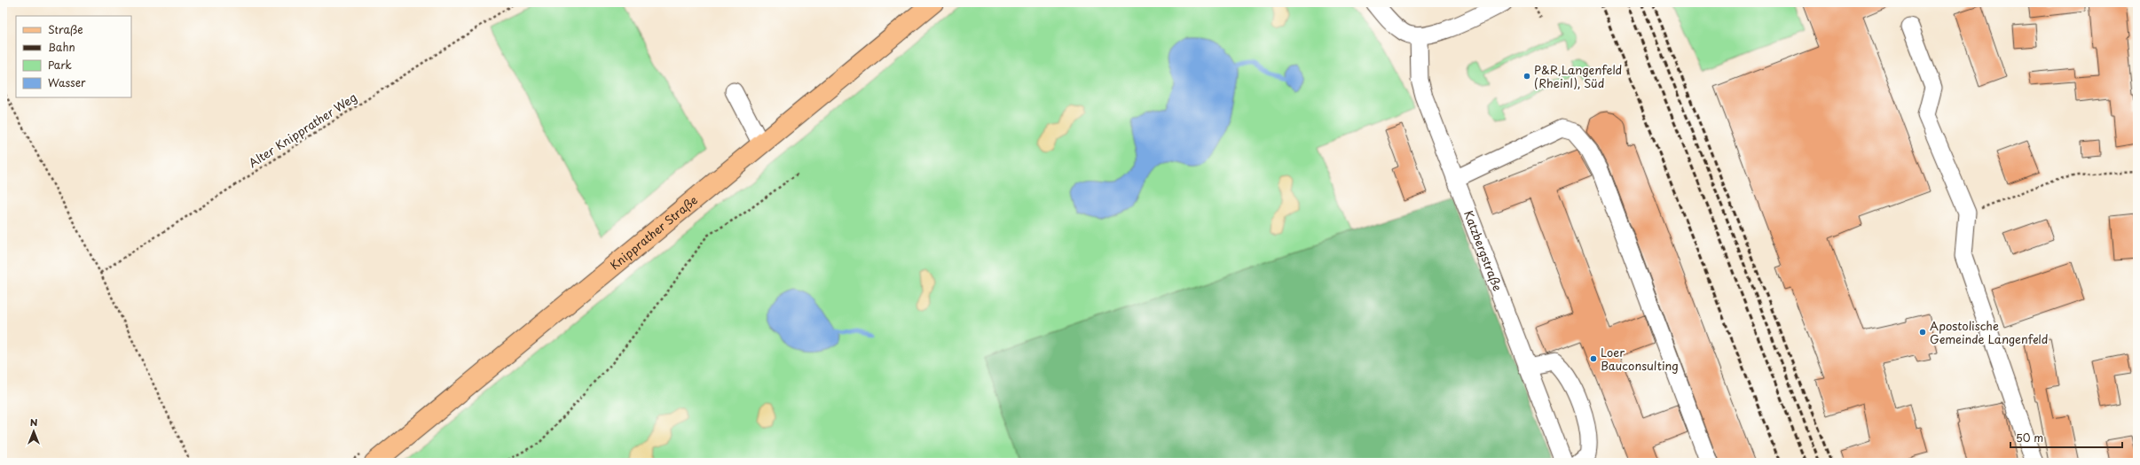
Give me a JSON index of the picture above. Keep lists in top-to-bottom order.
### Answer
{
  "streets": {
    "main road": ["Knipprather Straße"],
    "street": ["Katzbergstraße"],
    "path": ["Alter Knipprather Weg"]
  },
  "places": ["P&R,Langenfeld (Rheinl), Süd", "Apostolische Gemeinde Langenfeld", "Loer Bauconsulting"],
  "legend": [
    "Straße",
    "Bahn",
    "Park",
    "Wasser"
  ],
  "scale_bar": "50 m",
  "north": "top"
}
